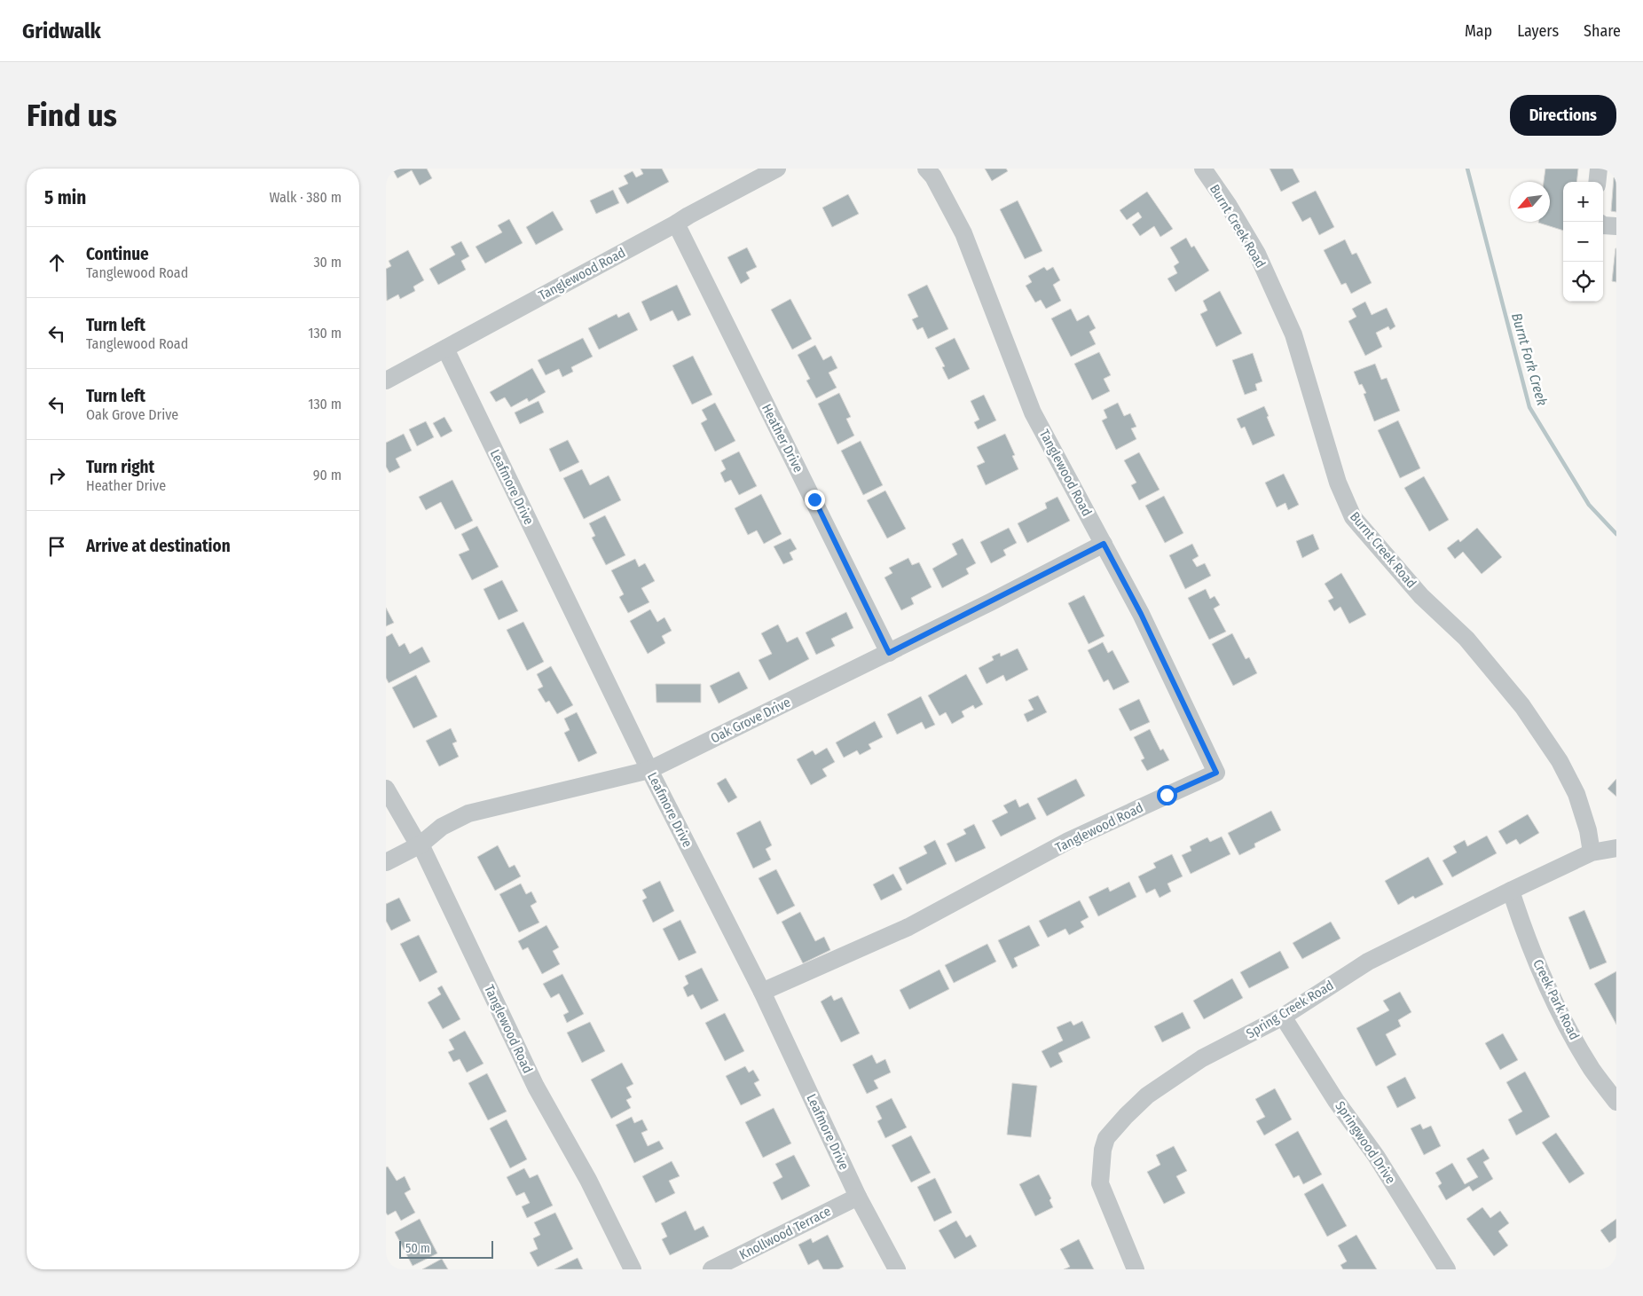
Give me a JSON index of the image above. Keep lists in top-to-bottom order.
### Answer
{
  "streets": {
    "street": [
      "Burnt Creek Road",
      "Tanglewood Road",
      "Heather Drive",
      "Leafmore Drive",
      "Oak Grove Drive",
      "Creek Park Road",
      "Spring Creek Road",
      "Springwood Drive",
      "Knollwood Terrace"
    ]
  },
  "crossings": [
    ["Burnt Creek Road", "Spring Creek Road"],
    ["Tanglewood Road", "Heather Drive"],
    ["Tanglewood Road", "Leafmore Drive"],
    ["Tanglewood Road", "Oak Grove Drive"],
    ["Heather Drive", "Oak Grove Drive"],
    ["Leafmore Drive", "Oak Grove Drive"],
    ["Leafmore Drive", "Knollwood Terrace"],
    ["Creek Park Road", "Spring Creek Road"],
    ["Spring Creek Road", "Springwood Drive"]
  ],
  "water": ["Burnt Fork Creek"],
  "scale_bar": "50 m",
  "north": "bottom left",
  "page": {
    "header": "Gridwalk",
    "nav": ["Map", "Layers", "Share"],
    "buttons": "Directions",
    "title": "Find us",
    "heading": ["5 min", "Walk · 380 m"],
    "map_buttons": ["+", "−"],
    "list": [
      ["Continue", "Tanglewood Road", "30 m"],
      ["Turn left", "Tanglewood Road", "130 m"],
      ["Turn left", "Oak Grove Drive", "130 m"],
      ["Turn right", "Heather Drive", "90 m"],
      "Arrive at destination"
    ],
    "scale": "50 m"
  }
}
